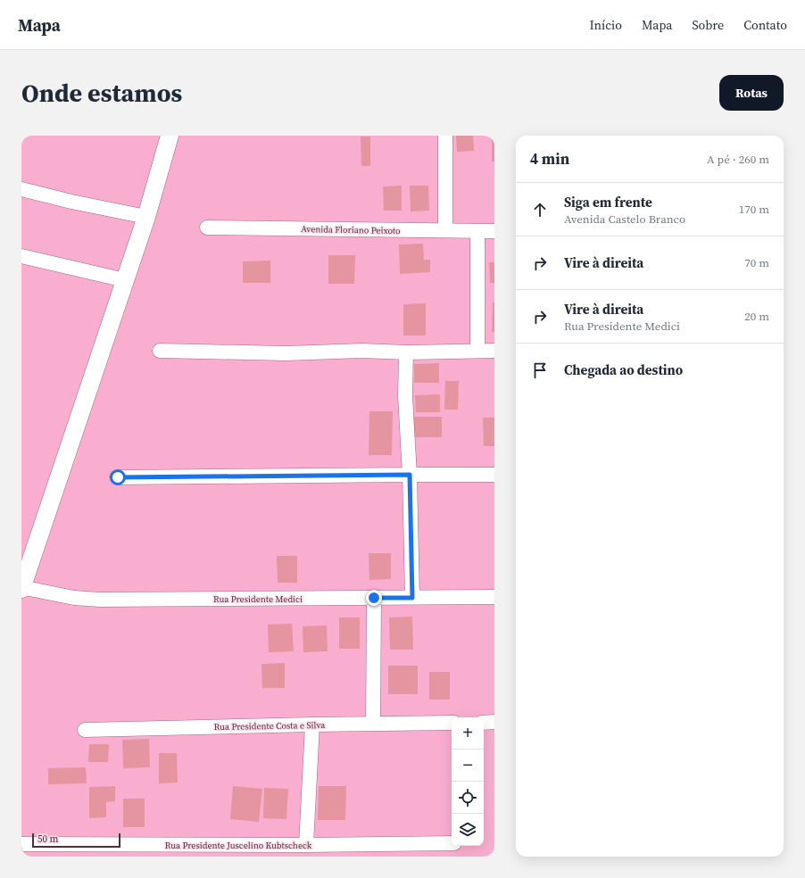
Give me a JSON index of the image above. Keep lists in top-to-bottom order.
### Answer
{
  "streets": {
    "street": [
      "Avenida Floriano Peixoto",
      "Rua Presidente Medici",
      "Rua Presidente Costa e Silva",
      "Rua Presidente Juscelino Kubtscheck"
    ]
  },
  "scale_bar": "50 m",
  "page": {
    "header": "Mapa",
    "nav": [
      "Início",
      "Mapa",
      "Sobre",
      "Contato"
    ],
    "buttons": "Rotas",
    "title": "Onde estamos",
    "heading": ["4 min", "A pé · 260 m"],
    "list": [
      ["Siga em frente", "Avenida Castelo Branco", "170 m"],
      ["Vire à direita", "70 m"],
      ["Vire à direita", "Rua Presidente Medici", "20 m"],
      "Chegada ao destino"
    ],
    "map_buttons": ["+", "−"],
    "scale": "50 m"
  }
}
